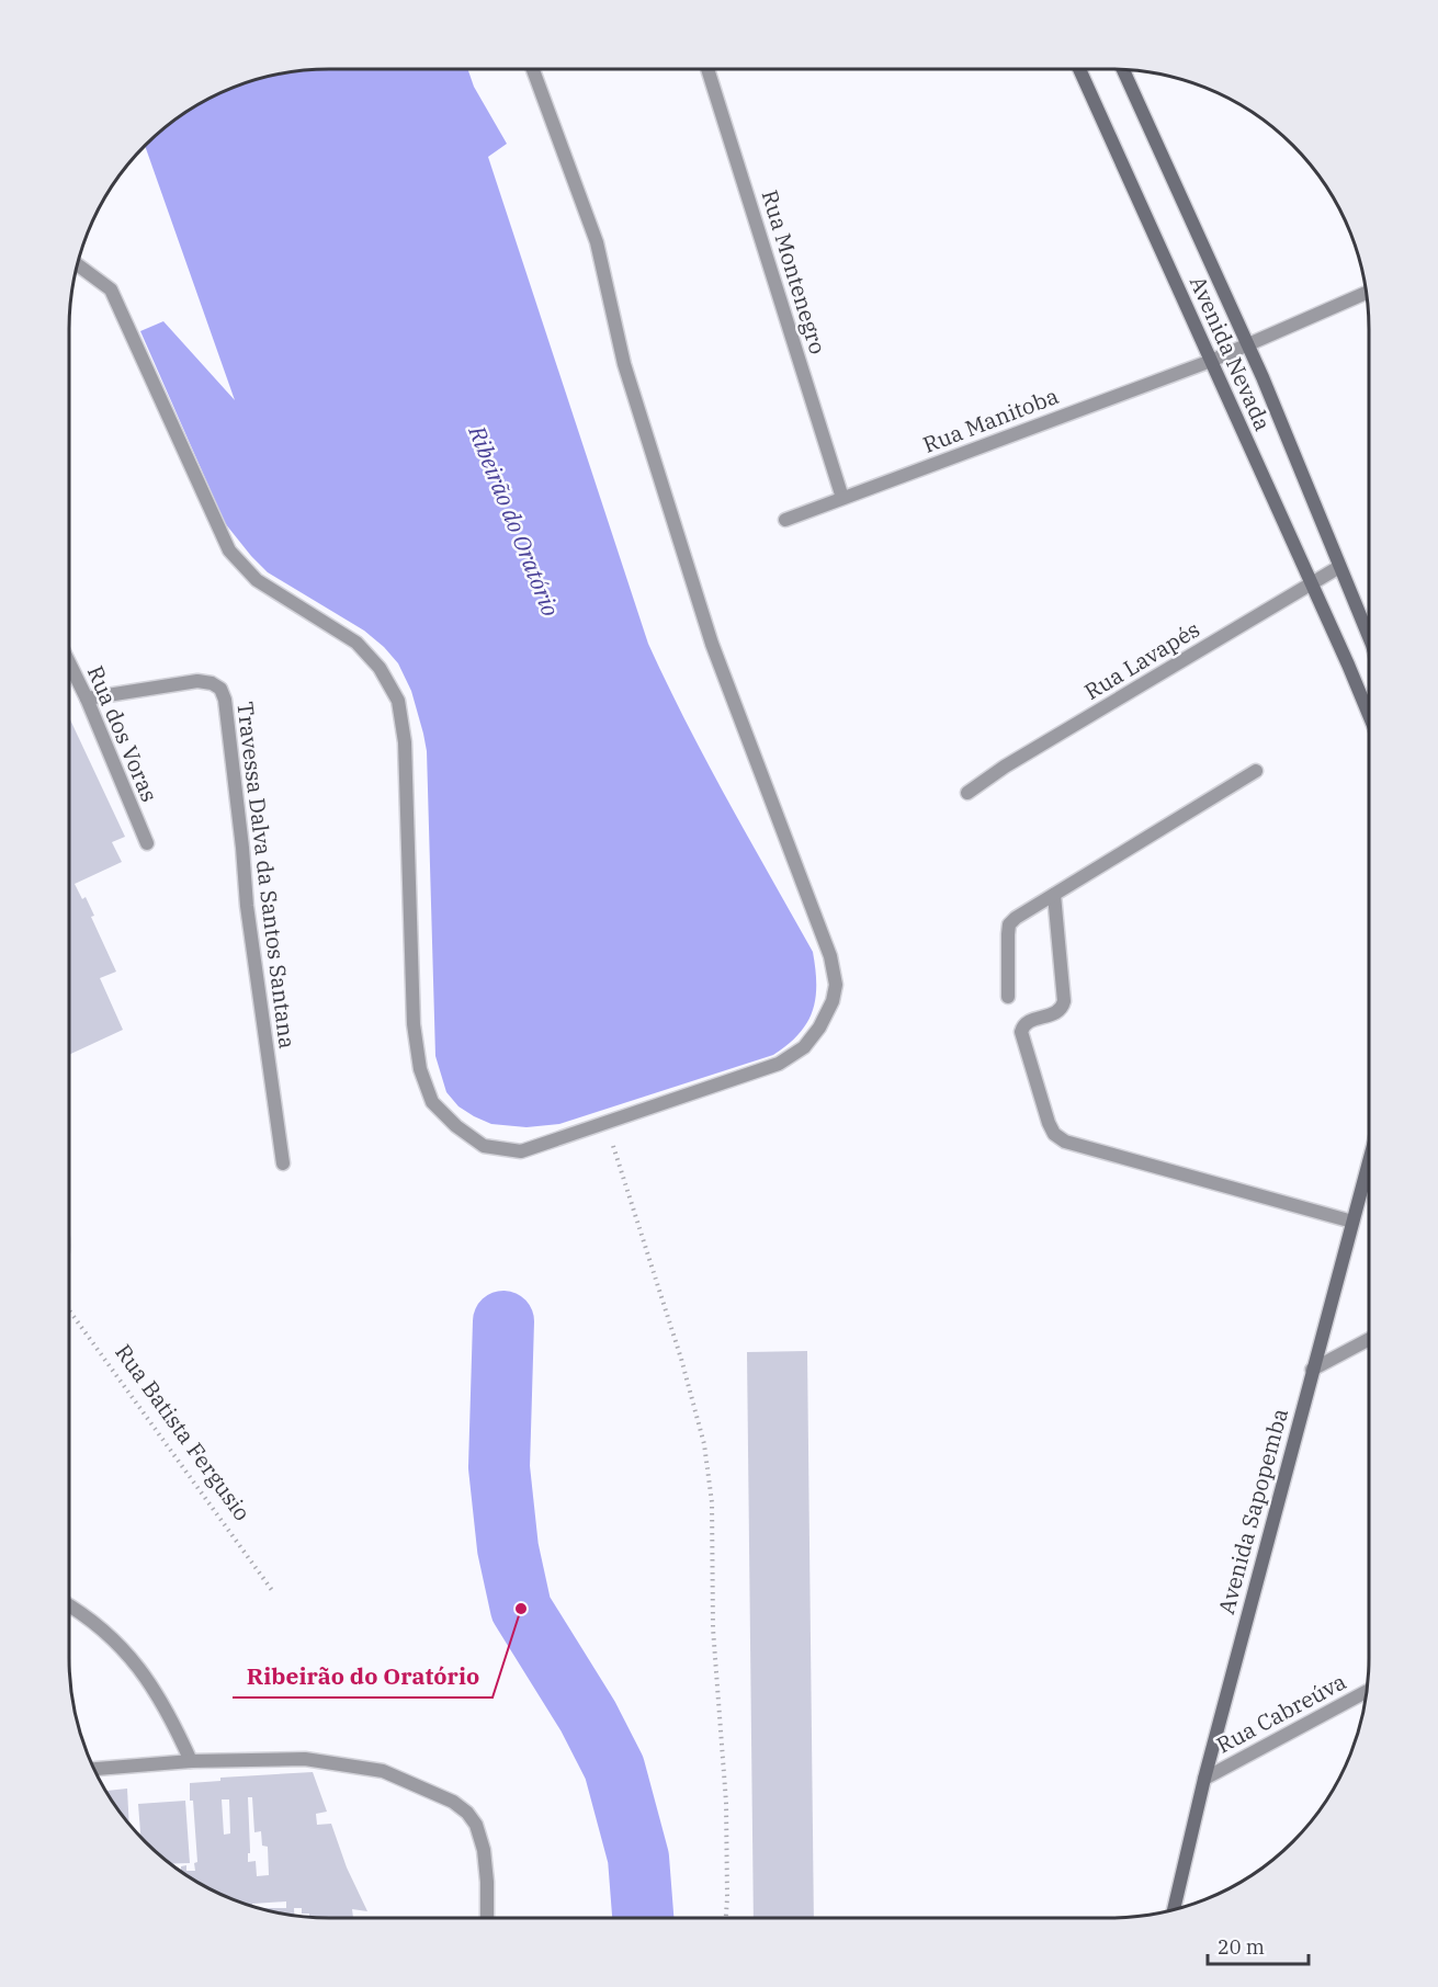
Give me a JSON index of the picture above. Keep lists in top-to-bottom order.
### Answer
{
  "streets": {
    "main road": ["Avenida Nevada", "Avenida Sapopemba"],
    "street": [
      "Rua Montenegro",
      "Rua Manitoba",
      "Rua Lavapés",
      "Rua dos Voras",
      "Travessa Dalva da Santos Santana",
      "Rua Cabreúva"
    ],
    "path": ["Rua Batista Fergusio"]
  },
  "crossings": [
    ["Rua Montenegro", "Rua Manitoba"],
    ["Avenida Nevada", "Rua Manitoba"],
    ["Avenida Nevada", "Rua Lavapés"],
    ["Rua dos Voras", "Travessa Dalva da Santos Santana"],
    ["Avenida Sapopemba", "Rua Cabreúva"]
  ],
  "water": ["Ribeirão do Oratório"],
  "places": ["Ribeirão do Oratório"],
  "scale_bar": "20 m"
}
